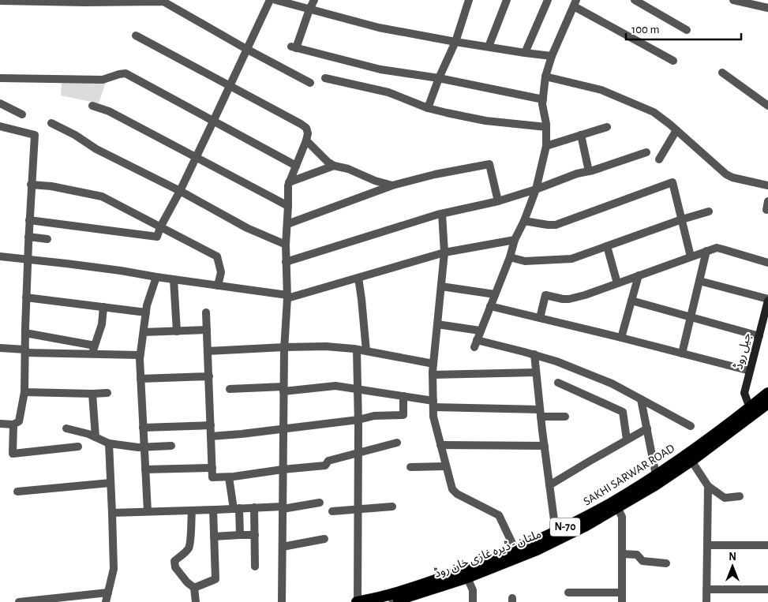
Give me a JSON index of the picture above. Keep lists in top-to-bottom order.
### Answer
{
  "streets": {
    "highway": ["SAKHI SARWAR ROAD", "N-70", "ملتان - ڈیرہ غازی خان روڈ"],
    "main road": ["جیل روڈ"]
  },
  "crossings": [
    ["جیل روڈ", "SAKHI SARWAR ROAD"],
    ["SAKHI SARWAR ROAD", "ملتان - ڈیرہ غازی خان روڈ"]
  ],
  "scale_bar": "100 m",
  "north": "top"
}
